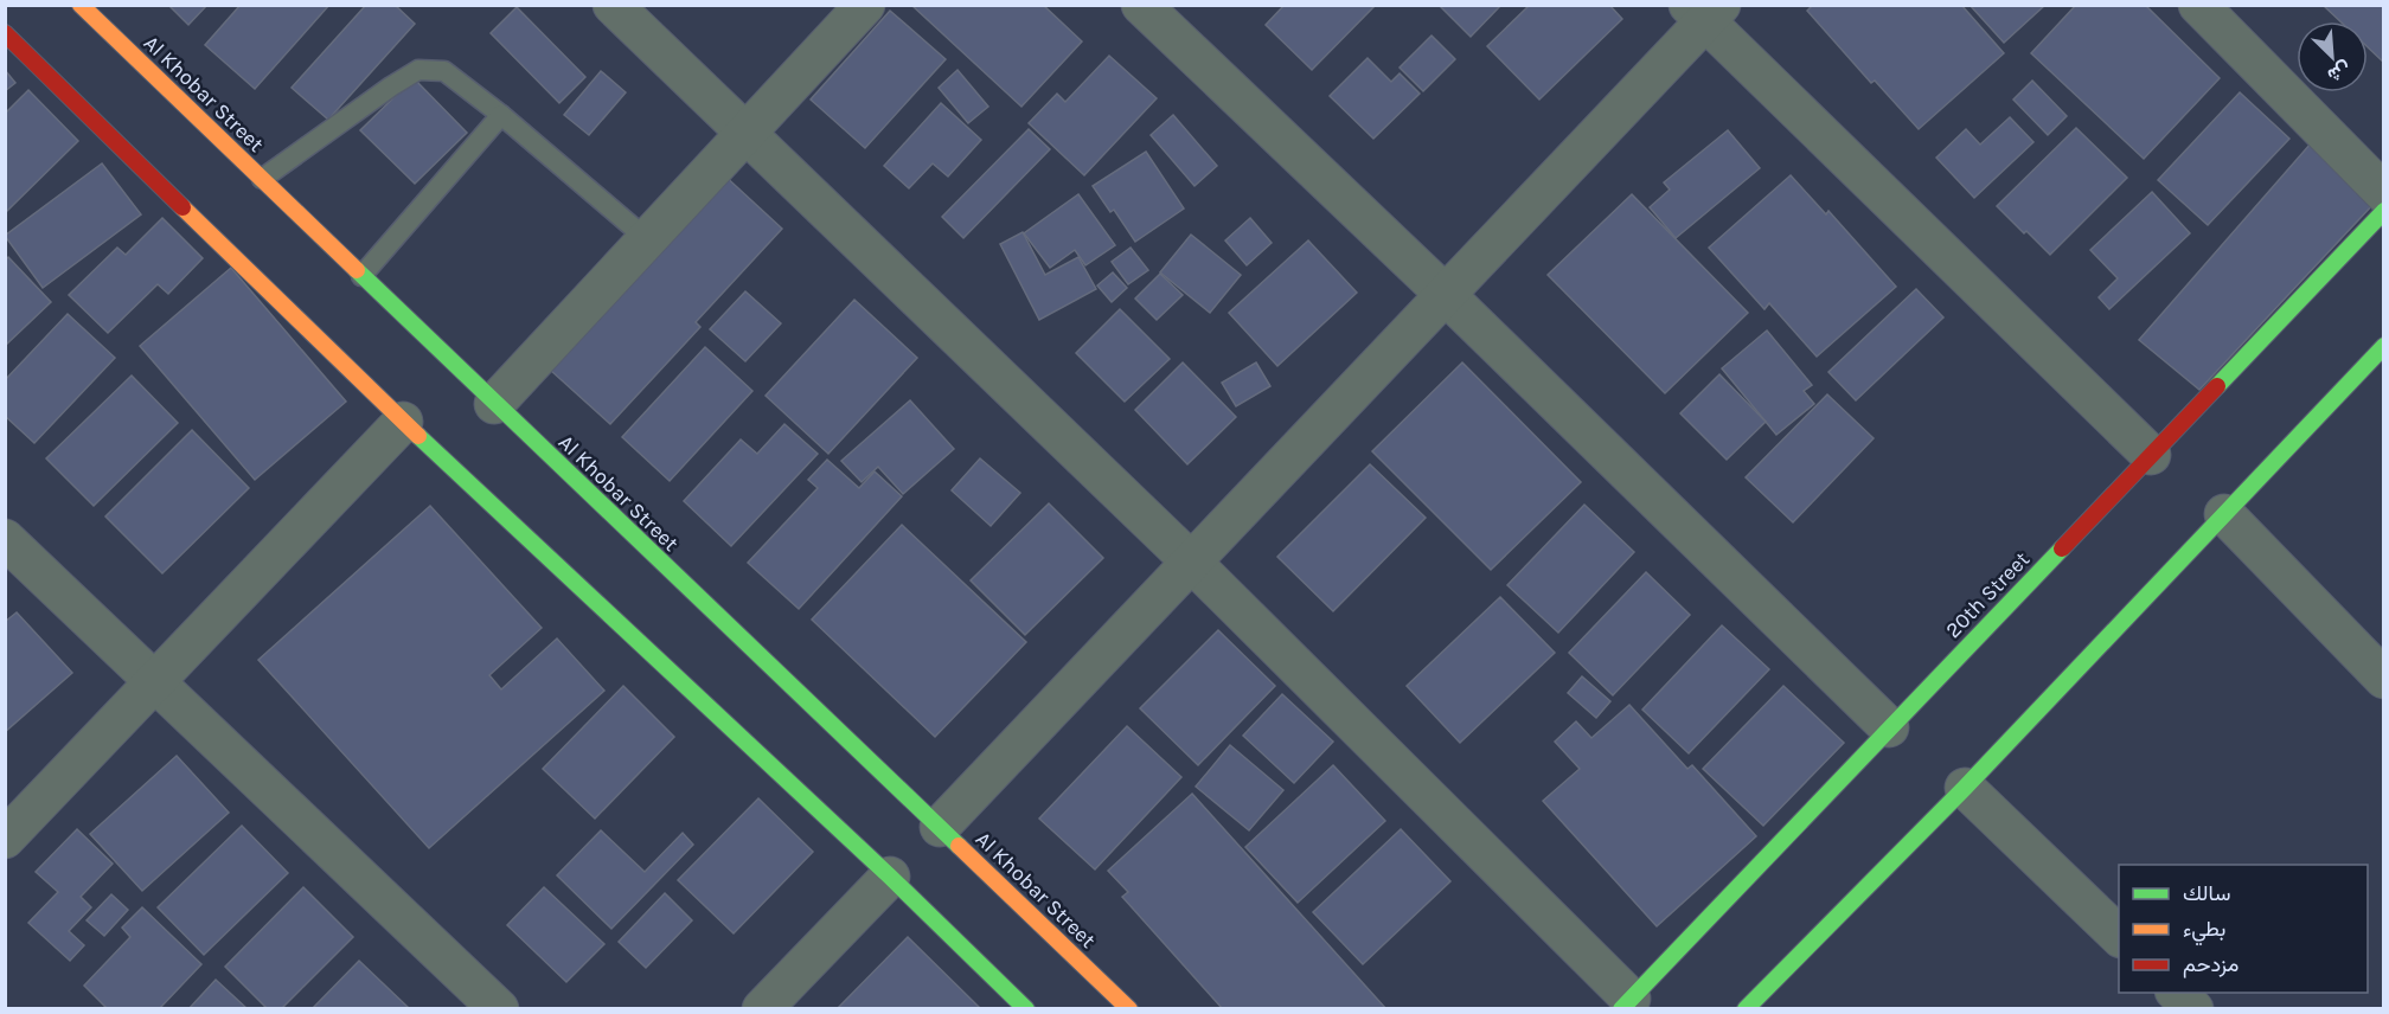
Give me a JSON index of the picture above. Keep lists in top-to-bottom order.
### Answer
{
  "streets": {
    "street": ["Al Khobar Street", "20th Street"]
  },
  "legend": ["سالك", "بطيء", "مزدحم"],
  "north": "bottom right"
}
